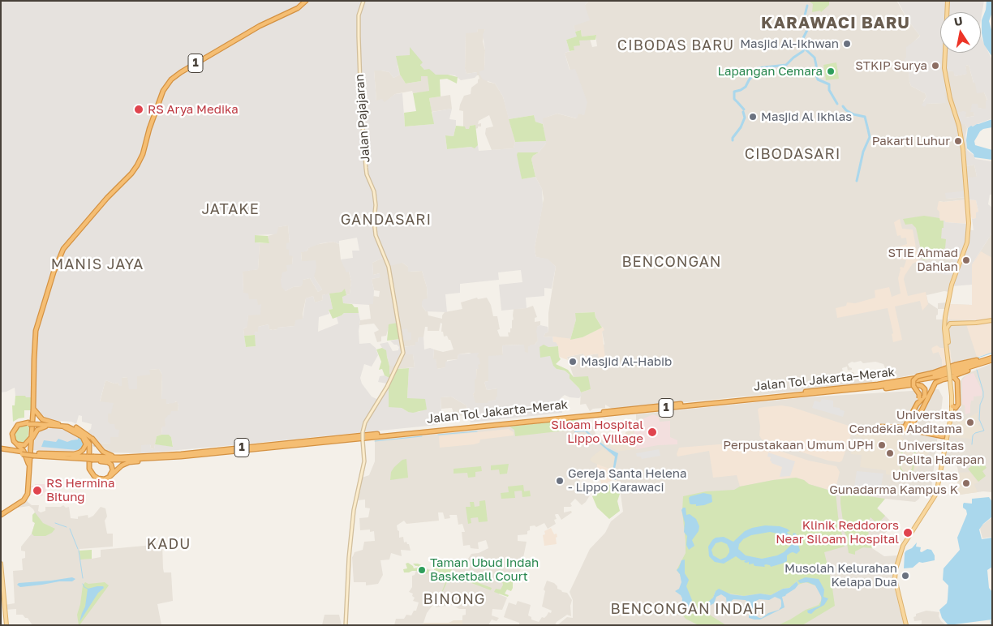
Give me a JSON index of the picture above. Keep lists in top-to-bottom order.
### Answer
{
  "streets": {
    "highway": ["1", "Jalan Tol Jakarta–Merak"],
    "main road": ["Jalan Pajajaran"]
  },
  "districts": [
    "KARAWACI BARU",
    "CIBODAS BARU",
    "CIBODASARI",
    "JATAKE",
    "GANDASARI",
    "BENCONGAN",
    "MANIS JAYA",
    "KADU",
    "BINONG",
    "BENCONGAN INDAH"
  ],
  "places": [
    "Masjid Al-Ikhwan",
    "STKIP Surya",
    "Lapangan Cemara",
    "RS Arya Medika",
    "Masjid Al Ikhlas",
    "Pakarti Luhur",
    "STIE Ahmad Dahlan",
    "Masjid Al-Habib",
    "Universitas Cendekia Abditama",
    "Siloam Hospital Lippo Village",
    "Perpustakaan Umum UPH",
    "Universitas Pelita Harapan",
    "Gereja Santa Helena - Lippo Karawaci",
    "Universitas Gunadarma Kampus K",
    "RS Hermina Bitung",
    "Klinik Reddorors Near Siloam Hospital",
    "Taman Ubud Indah Basketball Court",
    "Musolah Kelurahan Kelapa Dua"
  ],
  "north": "top"
}
